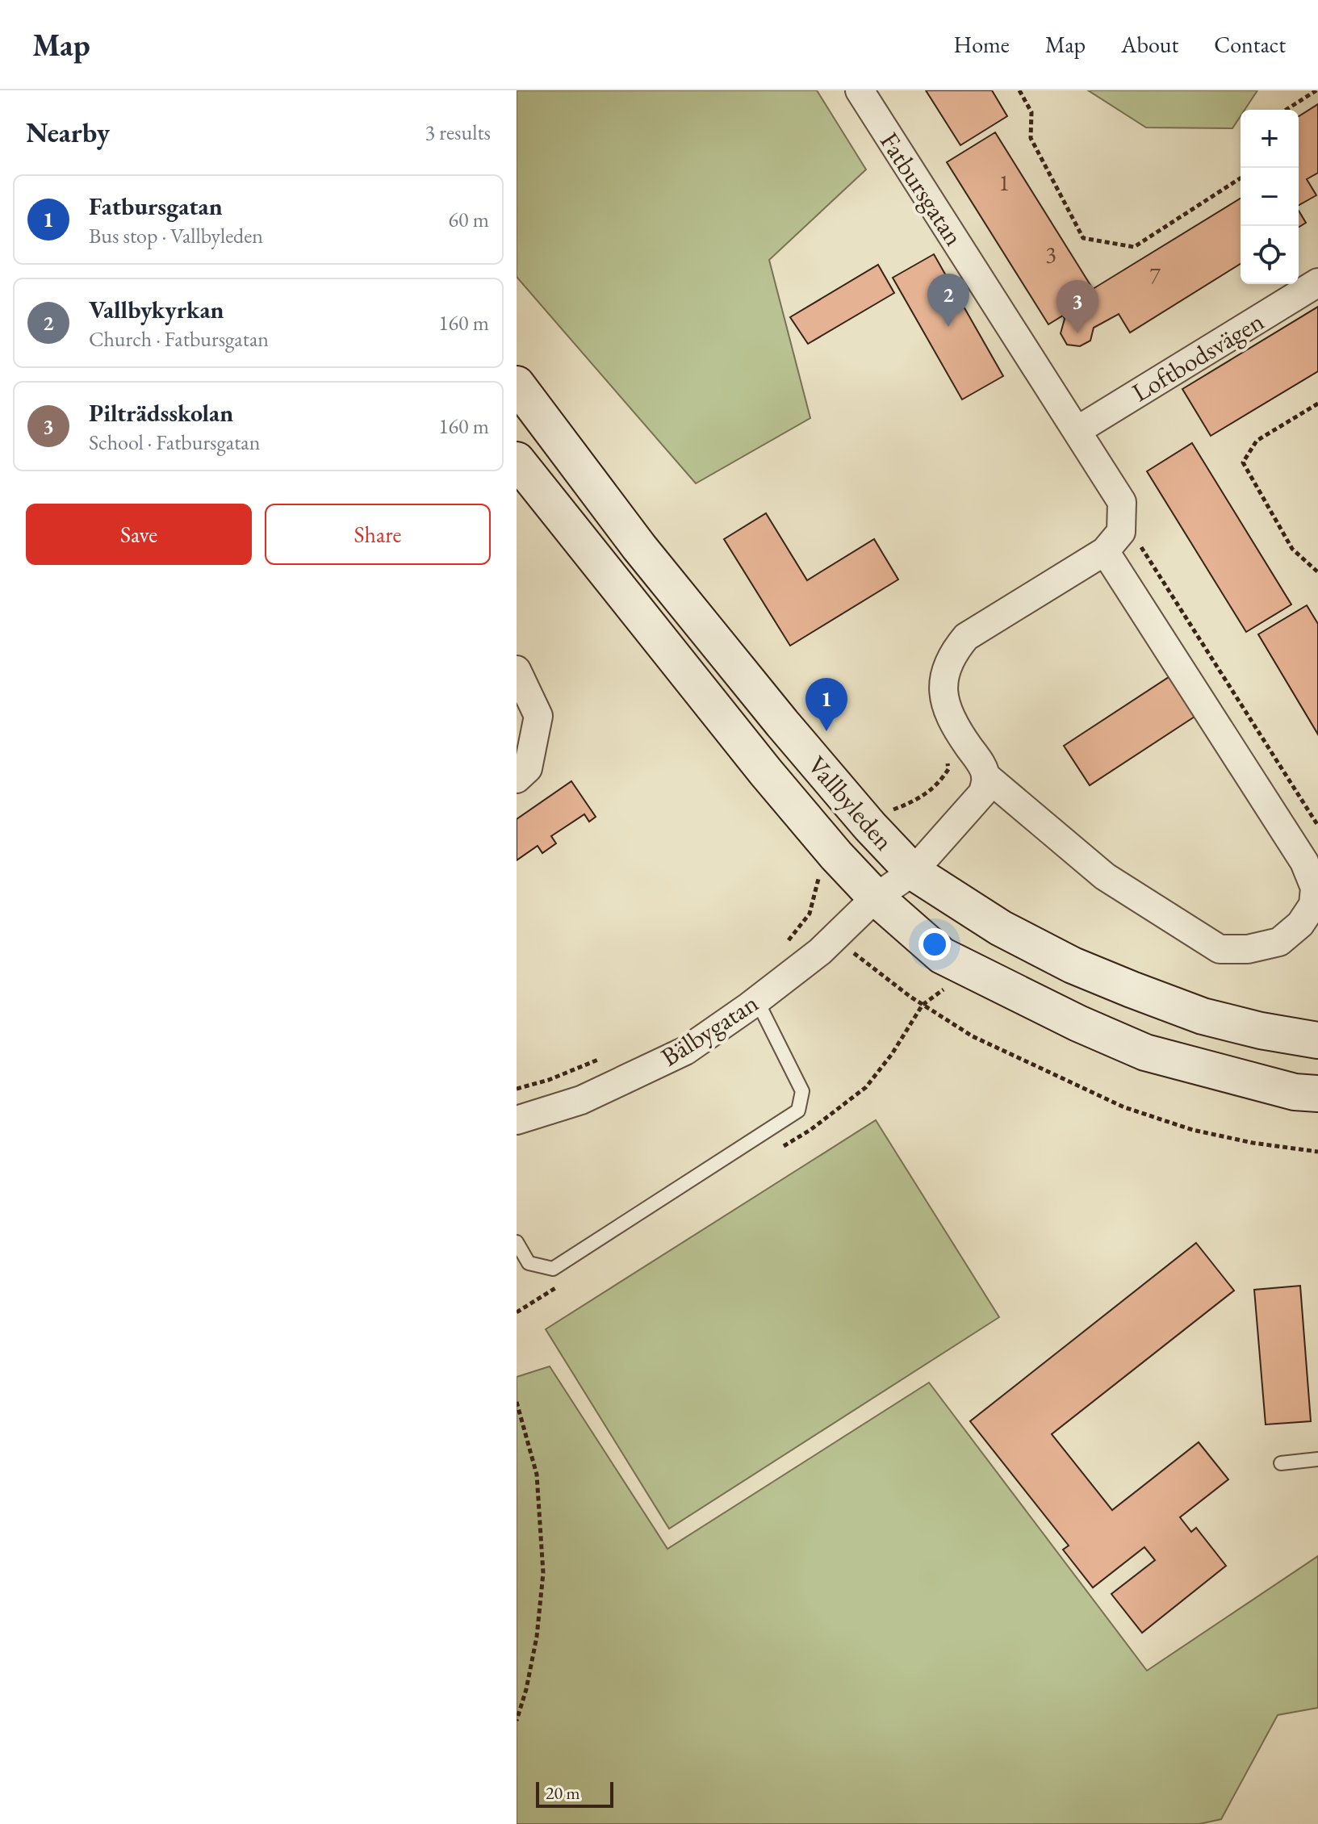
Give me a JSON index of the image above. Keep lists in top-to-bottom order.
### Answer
{
  "streets": {
    "main road": ["Vallbyleden"],
    "street": ["Fatbursgatan", "Loftbodsvägen", "Bälbygatan"]
  },
  "crossings": [
    ["Fatbursgatan", "Loftbodsvägen"],
    ["Vallbyleden", "Bälbygatan"]
  ],
  "house_numbers": ["1", "3", "7"],
  "scale_bar": "20 m",
  "page": {
    "header": "Map",
    "nav": [
      "Home",
      "Map",
      "About",
      "Contact"
    ],
    "heading": ["Nearby", "3 results"],
    "map_buttons": ["+", "−"],
    "list": [
      {
        "mark": "1",
        "name": "Fatbursgatan",
        "note": "Bus stop · Vallbyleden",
        "value": "60 m"
      },
      {
        "mark": "2",
        "name": "Vallbykyrkan",
        "note": "Church · Fatbursgatan",
        "value": "160 m"
      },
      {
        "mark": "3",
        "name": "Pilträdsskolan",
        "note": "School · Fatbursgatan",
        "value": "160 m"
      }
    ],
    "pins": ["2", "3", "1"],
    "buttons": ["Save", "Share"],
    "scale": "20 m"
  }
}
